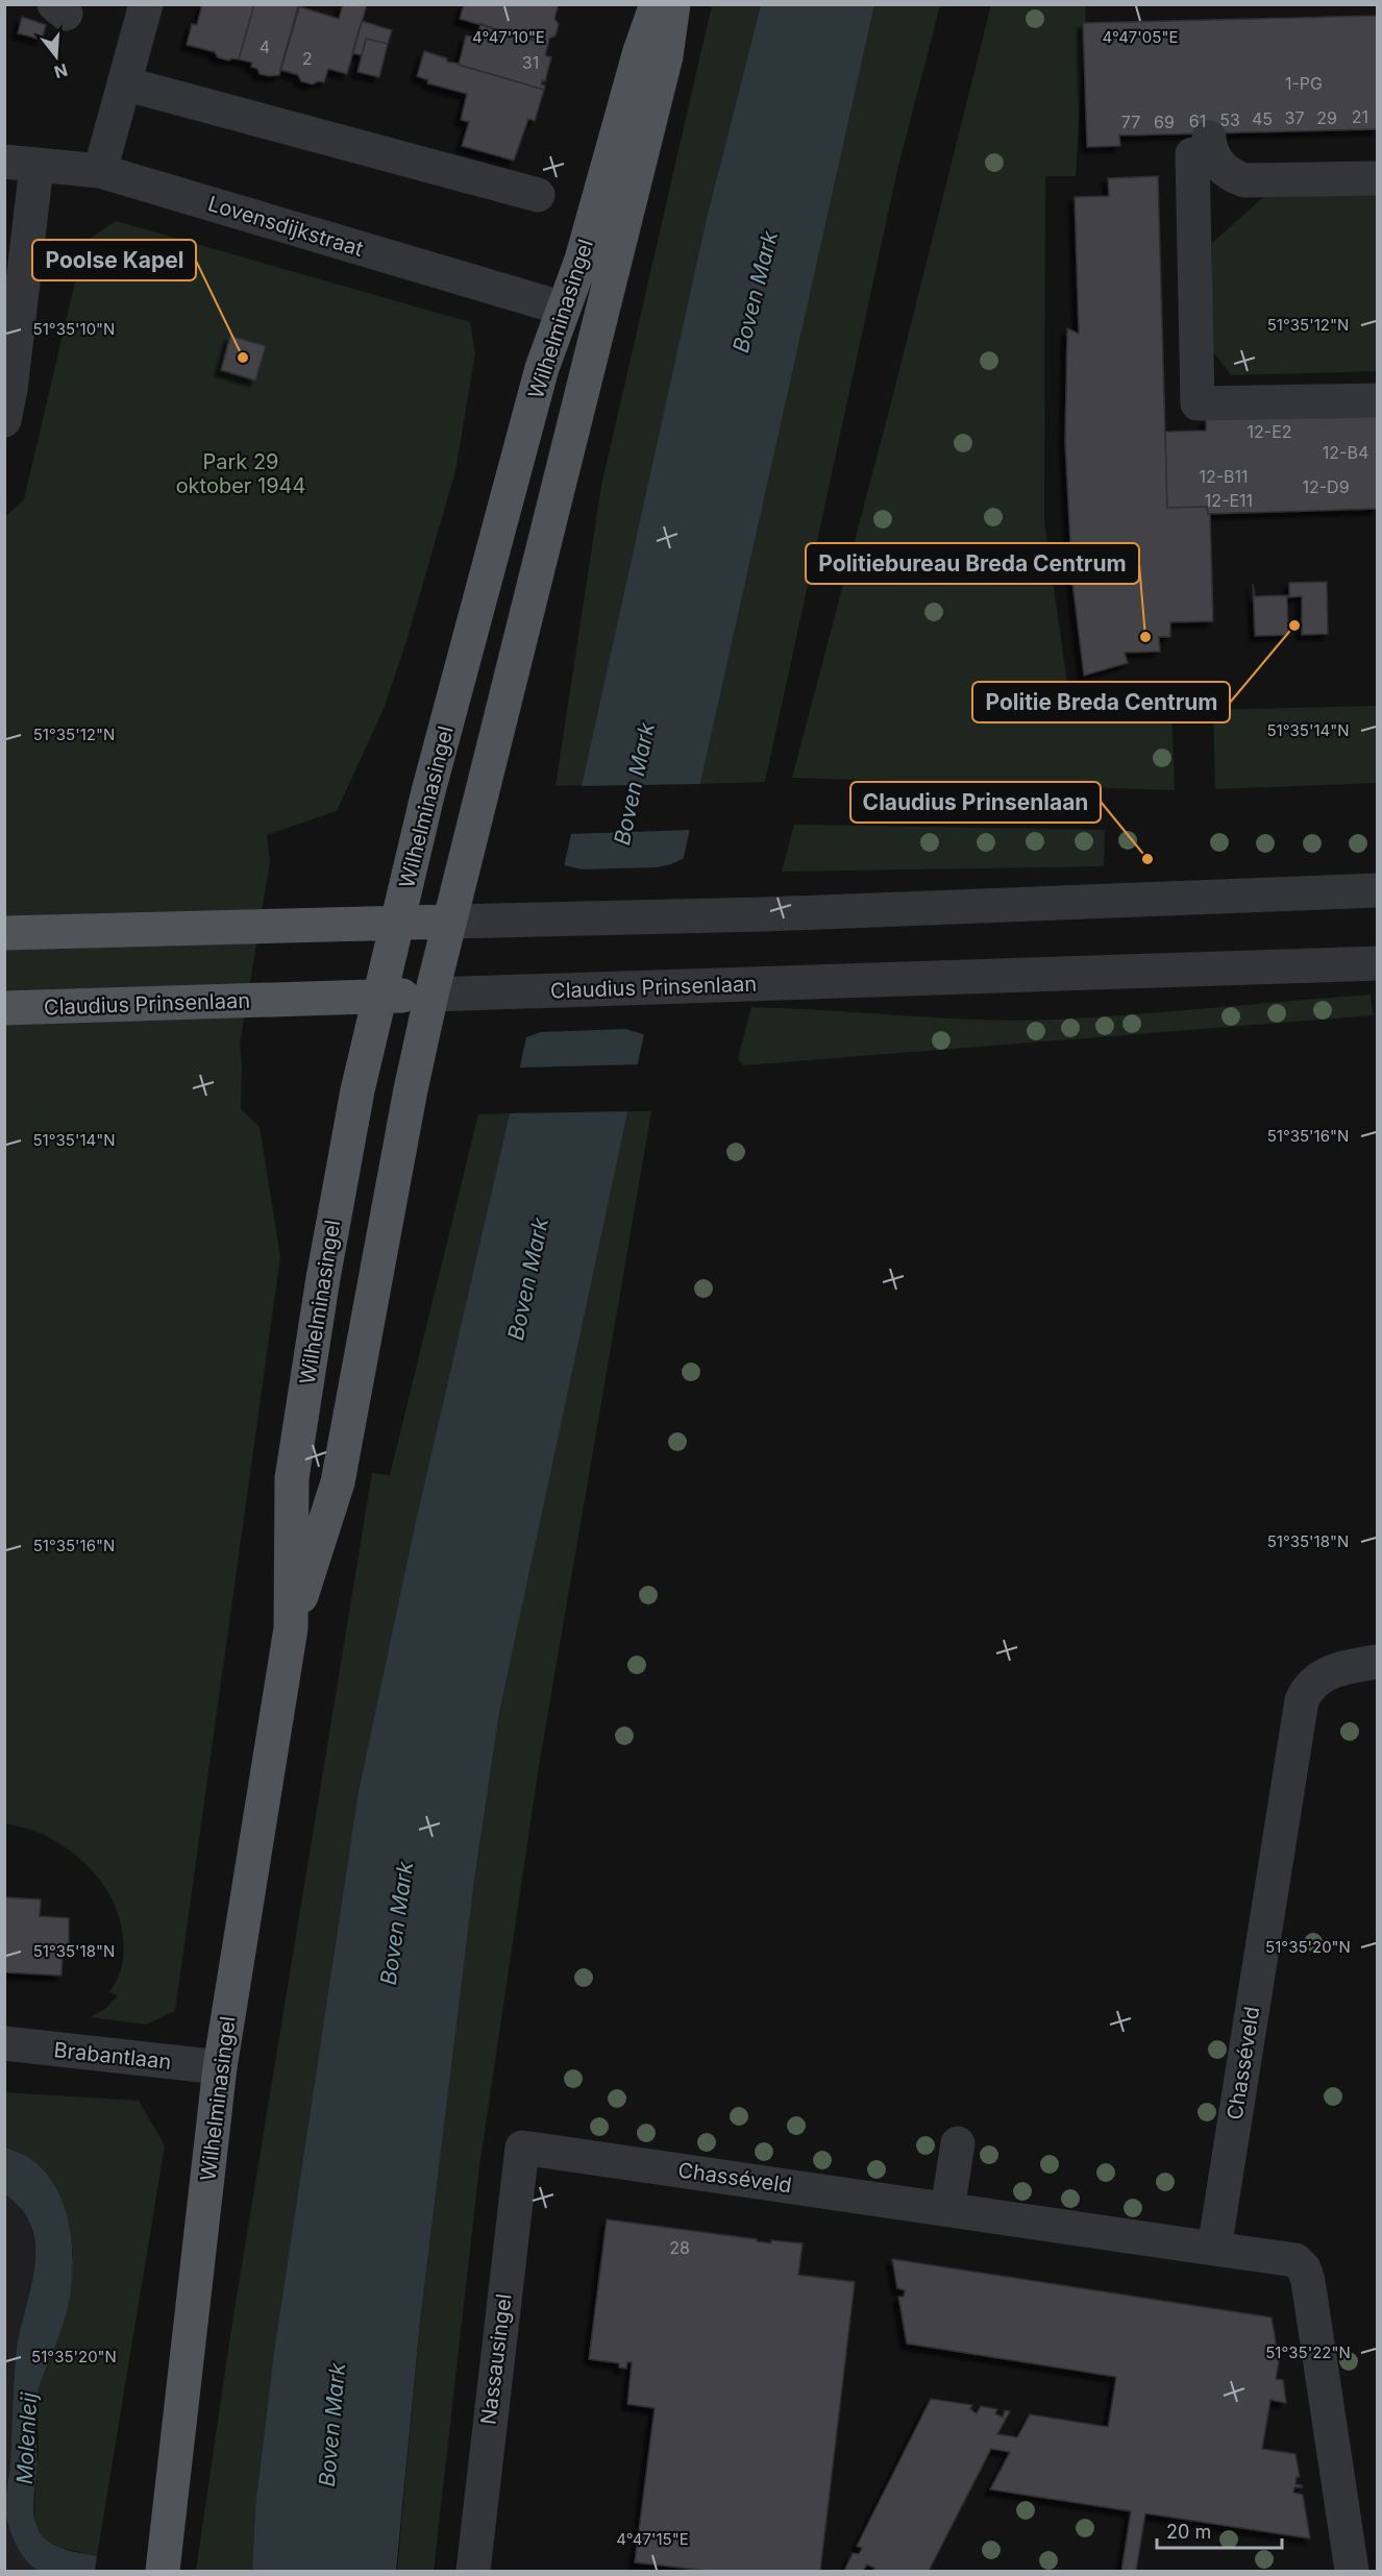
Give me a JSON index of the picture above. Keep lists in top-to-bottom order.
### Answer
{
  "streets": {
    "main road": ["Wilhelminasingel", "Claudius Prinsenlaan"],
    "street": [
      "Lovensdijkstraat",
      "Brabantlaan",
      "Chasséveld",
      "Nassausingel"
    ]
  },
  "crossings": [
    ["Lovensdijkstraat", "Wilhelminasingel"],
    ["Wilhelminasingel", "Claudius Prinsenlaan"],
    ["Wilhelminasingel", "Brabantlaan"],
    ["Chasséveld", "Nassausingel"]
  ],
  "water": ["Boven Mark", "Molenleij"],
  "parks": ["Park 29 oktober 1944"],
  "places": [
    "Poolse Kapel",
    "Politie Breda Centrum",
    "Politiebureau Breda Centrum",
    "Claudius Prinsenlaan"
  ],
  "house_numbers": [
    "4",
    "2",
    "31",
    "1-PG",
    "21",
    "37",
    "29",
    "45",
    "53",
    "61",
    "77",
    "69",
    "12-E2",
    "12-B4",
    "12-B11",
    "12-D9",
    "12-E11",
    "28"
  ],
  "scale_bar": "20 m",
  "north": "bottom",
  "coordinates": [
    "4°47'10\"E",
    "4°47'05\"E",
    "51°35'12\"N",
    "51°35'10\"N",
    "51°35'14\"N",
    "51°35'16\"N",
    "51°35'18\"N",
    "51°35'20\"N",
    "51°35'22\"N",
    "4°47'15\"E"
  ]
}
